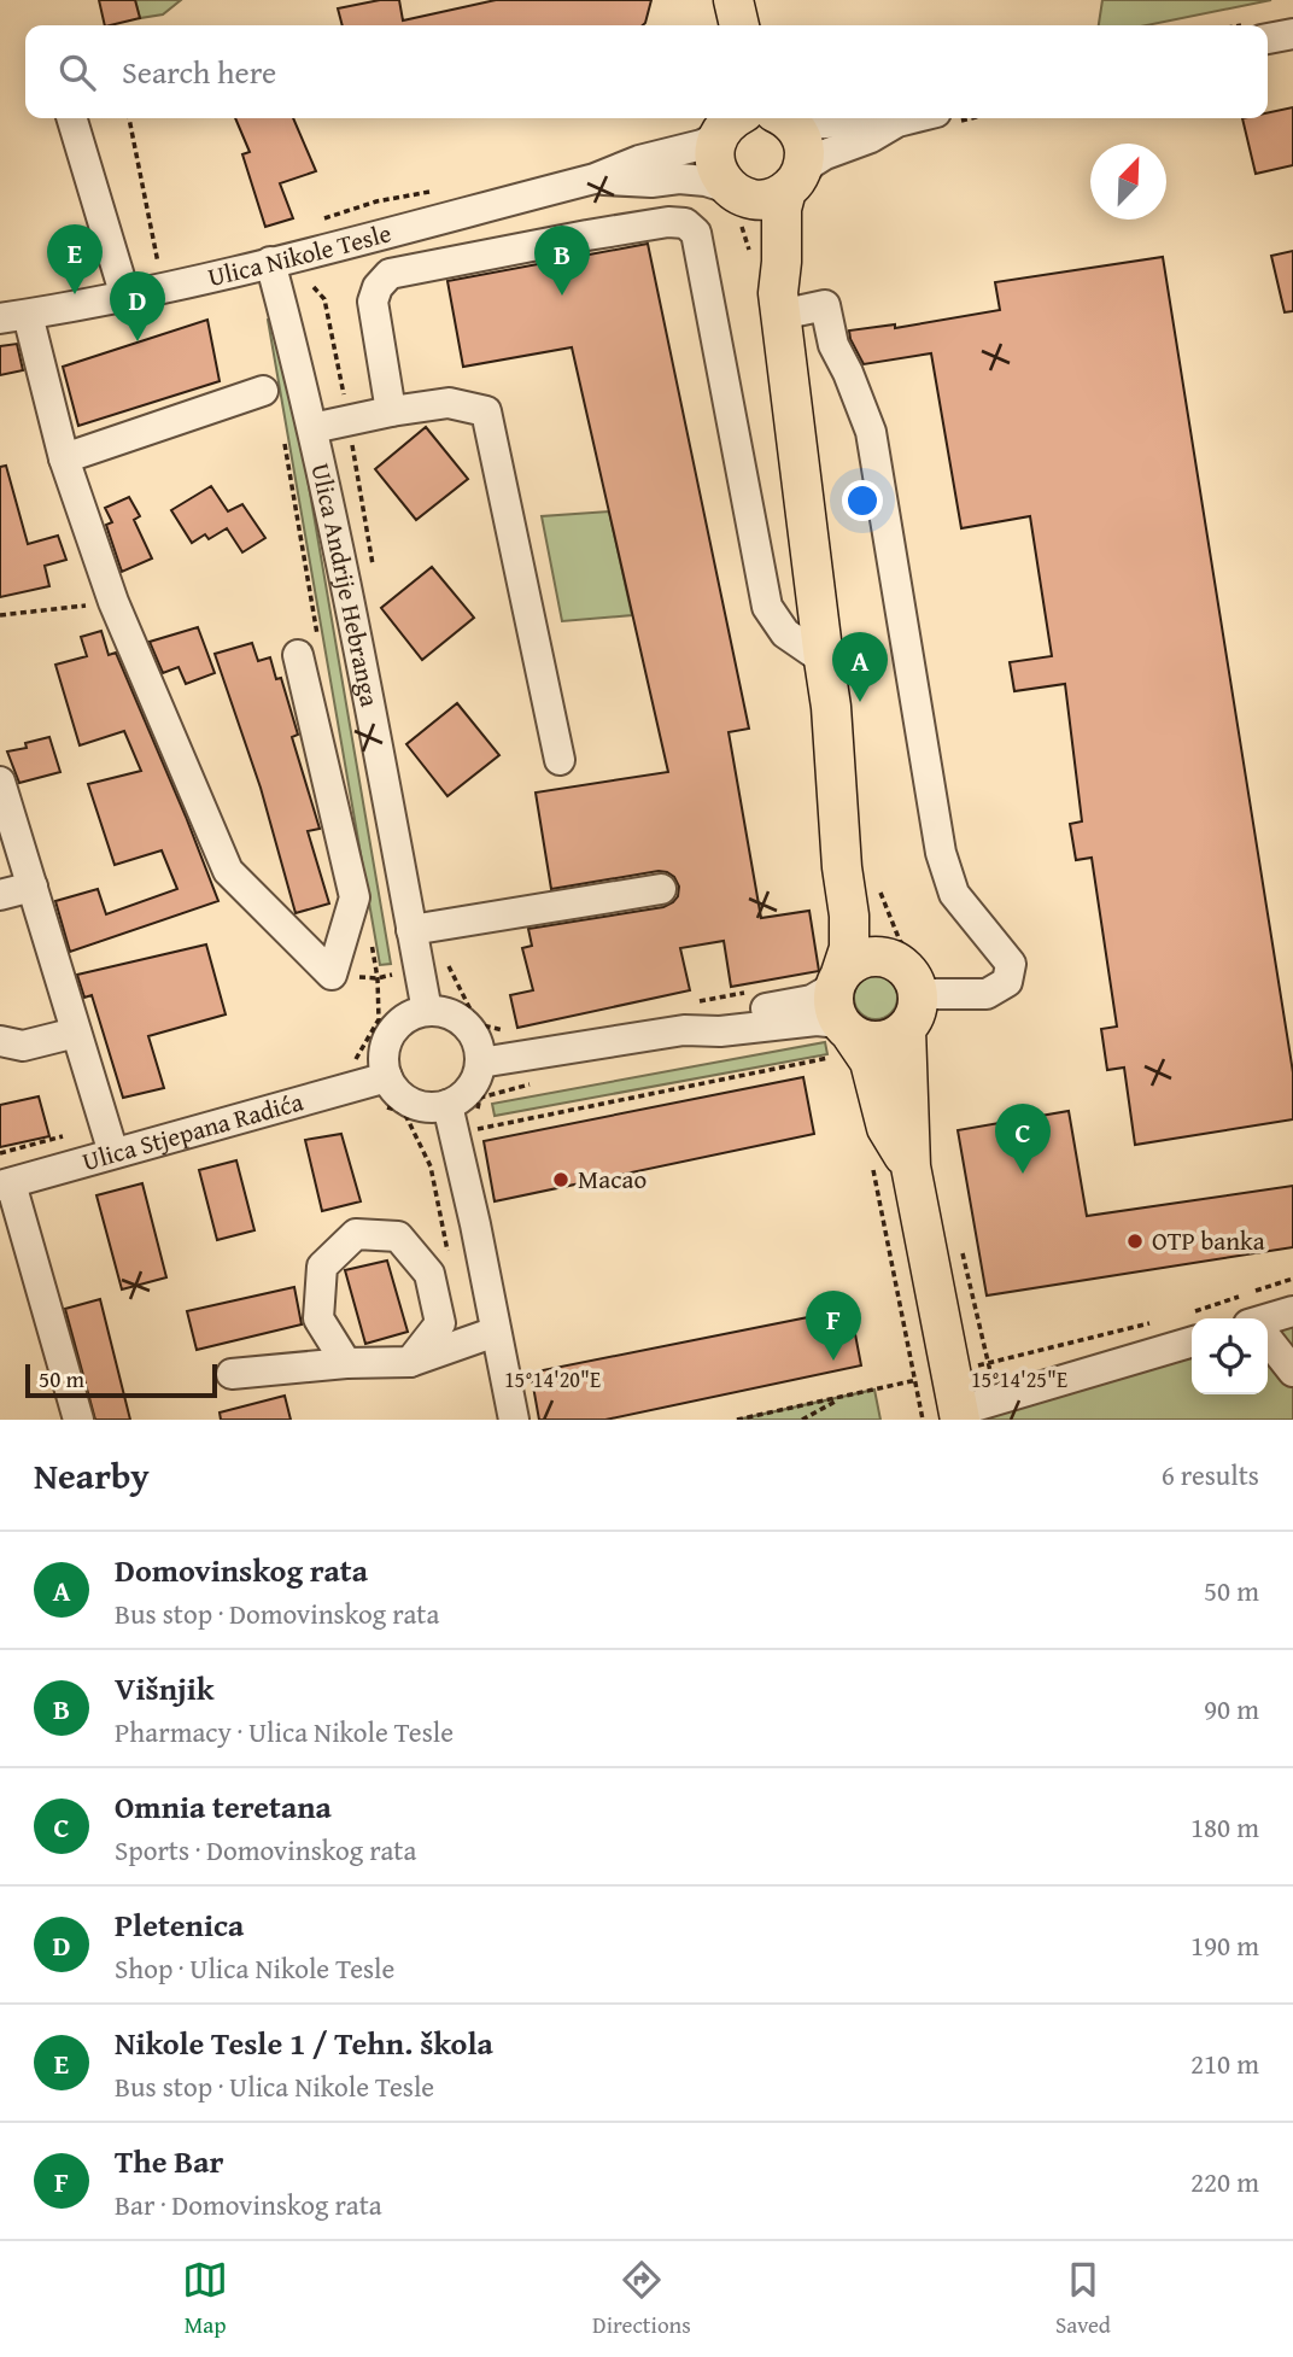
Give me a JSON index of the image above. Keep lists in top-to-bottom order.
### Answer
{
  "streets": {
    "street": ["Ulica Nikole Tesle", "Ulica Andrije Hebranga", "Ulica Stjepana Radića"]
  },
  "crossings": [
    ["Ulica Nikole Tesle", "Ulica Andrije Hebranga"],
    ["Ulica Andrije Hebranga", "Ulica Stjepana Radića"]
  ],
  "places": ["Macao", "OTP banka"],
  "scale_bar": "50 m",
  "north": "top right",
  "page": {
    "search": "Search here",
    "pins": [
      "E",
      "B",
      "D",
      "A",
      "C",
      "F"
    ],
    "scale": "50 m",
    "heading": ["Nearby", "6 results"],
    "list": [
      {
        "mark": "A",
        "name": "Domovinskog rata",
        "note": "Bus stop · Domovinskog rata",
        "value": "50 m"
      },
      {
        "mark": "B",
        "name": "Višnjik",
        "note": "Pharmacy · Ulica Nikole Tesle",
        "value": "90 m"
      },
      {
        "mark": "C",
        "name": "Omnia teretana",
        "note": "Sports · Domovinskog rata",
        "value": "180 m"
      },
      {
        "mark": "D",
        "name": "Pletenica",
        "note": "Shop · Ulica Nikole Tesle",
        "value": "190 m"
      },
      {
        "mark": "E",
        "name": "Nikole Tesle 1 / Tehn. škola",
        "note": "Bus stop · Ulica Nikole Tesle",
        "value": "210 m"
      },
      {
        "mark": "F",
        "name": "The Bar",
        "note": "Bar · Domovinskog rata",
        "value": "220 m"
      }
    ],
    "nav": ["Map", "Directions", "Saved"]
  },
  "coordinates": ["15°14'20\"E", "15°14'25\"E"]
}
